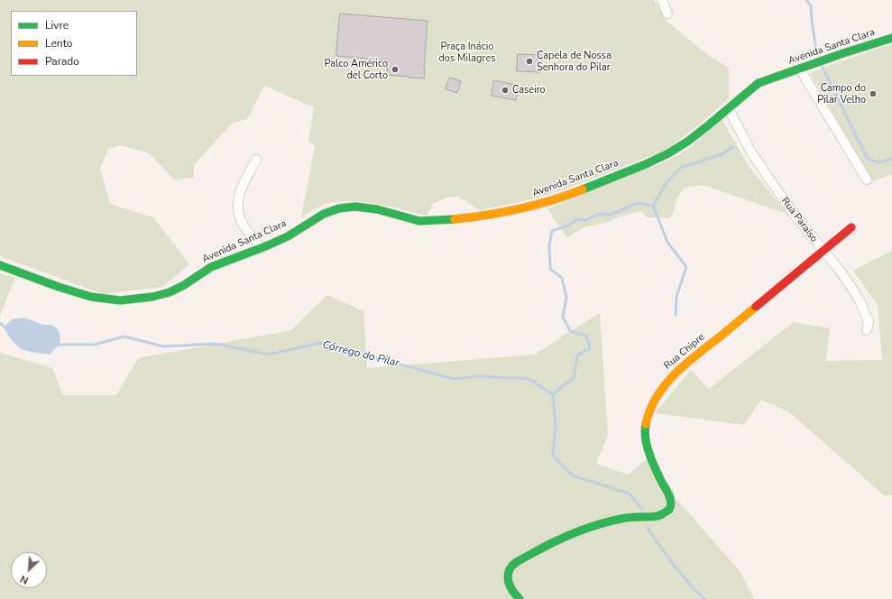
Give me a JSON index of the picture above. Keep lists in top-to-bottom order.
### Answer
{
  "streets": {
    "street": ["Avenida Santa Clara", "Rua Paraíso", "Rua Chipre"]
  },
  "crossings": [
    ["Avenida Santa Clara", "Rua Paraíso"],
    ["Rua Paraíso", "Rua Chipre"]
  ],
  "water": ["Córrego do Pilar"],
  "parks": ["Praça Inácio dos Milagres"],
  "places": [
    "Capela de Nossa Senhora do Pilar",
    "Palco Américo del Corto",
    "Caseiro",
    "Campo do Pilar Velho"
  ],
  "legend": ["Livre", "Lento", "Parado"],
  "north": "bottom left"
}
